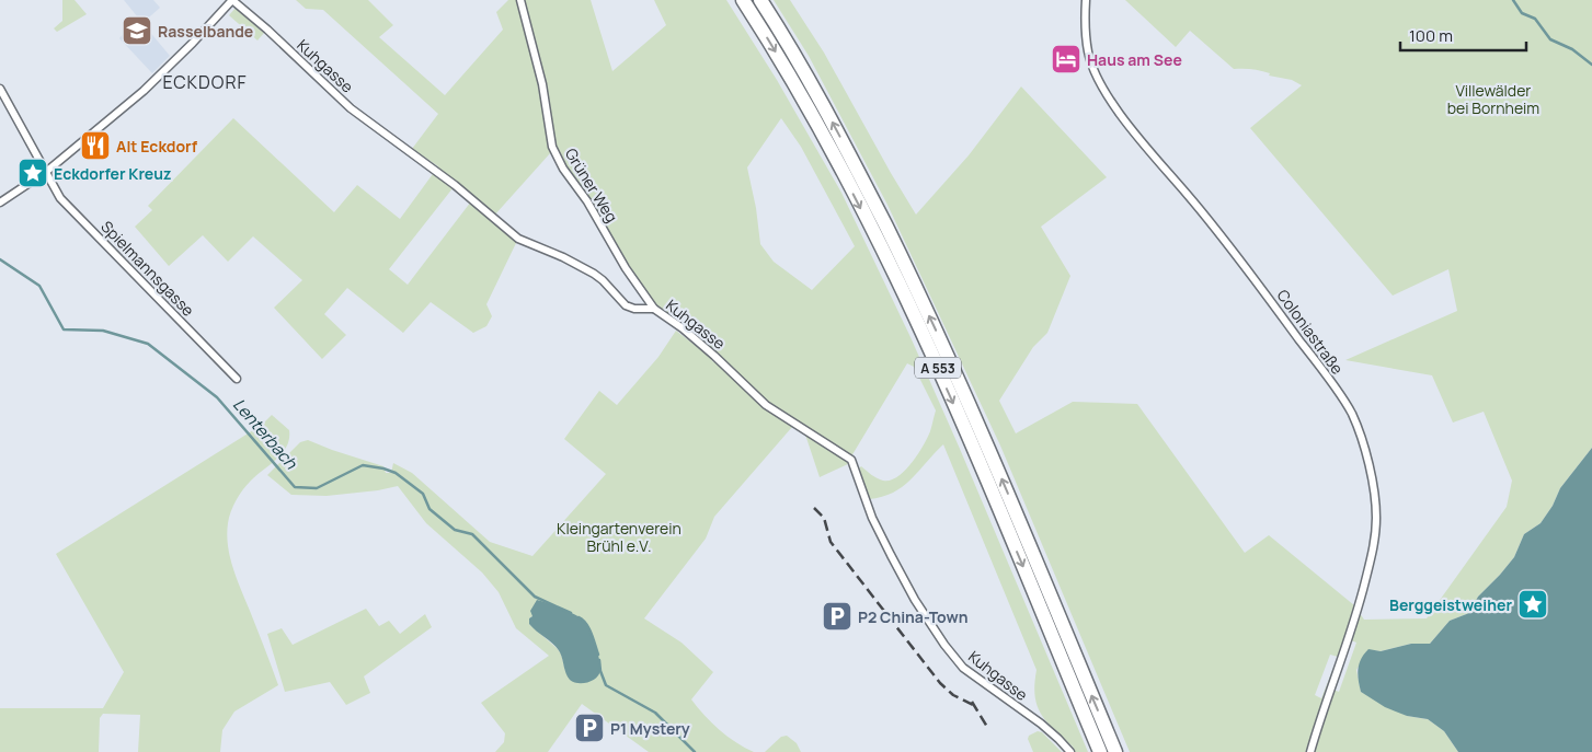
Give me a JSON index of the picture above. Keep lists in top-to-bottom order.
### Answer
{
  "streets": {
    "highway": ["A 553"],
    "street": [
      "Kuhgasse",
      "Grüner Weg",
      "Spielmannsgasse",
      "Coloniastraße"
    ]
  },
  "crossings": [
    ["Kuhgasse", "Grüner Weg"]
  ],
  "districts": ["ECKDORF"],
  "water": ["Lenterbach"],
  "parks": ["Villewälder bei Bornheim", "Kleingartenverein Brühl e.V."],
  "places": {
    "school or university": ["Rasselbande"],
    "hotel": ["Haus am See"],
    "restaurant": ["Alt Eckdorf"],
    "place": ["Eckdorfer Kreuz", "Berggeistweiher"],
    "parking": ["P2 China-Town", "P1 Mystery"]
  },
  "scale_bar": "100 m"
}
